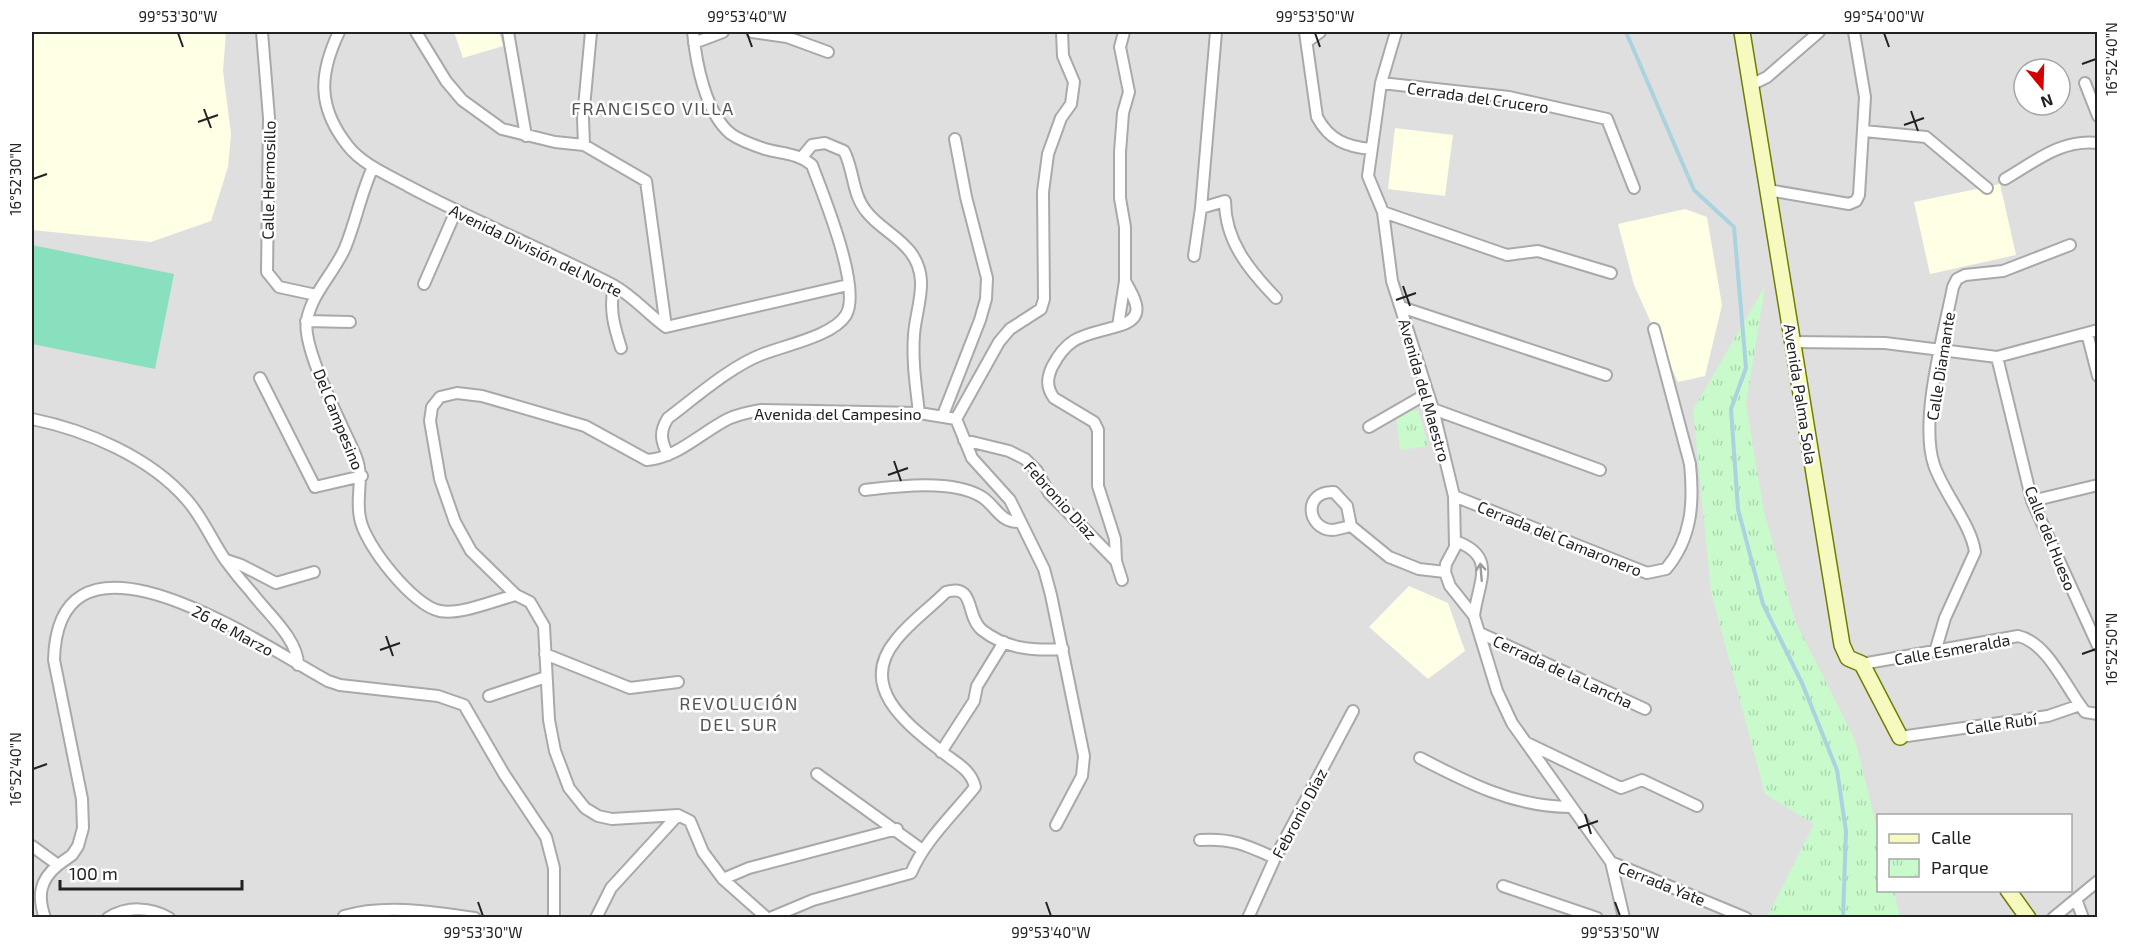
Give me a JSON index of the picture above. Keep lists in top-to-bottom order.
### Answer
{
  "streets": {
    "street": [
      "Cerrada del Crucero",
      "Calle Hermosillo",
      "Avenida División del Norte",
      "Calle Diamante",
      "Avenida del Maestro",
      "Avenida Palma Sola",
      "Avenida del Campesino",
      "Del Campesino",
      "Febronio Diaz",
      "Cerrada del Camaronero",
      "Calle del Hueso",
      "26 de Marzo",
      "Calle Esmeralda",
      "Cerrada de la Lancha",
      "Calle Rubí",
      "Febronio Díaz",
      "Cerrada Yate"
    ]
  },
  "crossings": [
    ["Cerrada del Crucero", "Avenida del Maestro"],
    ["Calle Diamante", "Calle Esmeralda"],
    ["Avenida del Maestro", "Cerrada del Camaronero"],
    ["Avenida Palma Sola", "Calle Esmeralda"],
    ["Avenida Palma Sola", "Calle Rubí"],
    ["Avenida del Campesino", "Del Campesino"],
    ["Calle Esmeralda", "Calle Rubí"]
  ],
  "districts": ["FRANCISCO VILLA", "REVOLUCIÓN DEL SUR"],
  "legend": ["Calle", "Parque"],
  "scale_bar": "100 m",
  "north": "bottom",
  "coordinates": [
    "99°53'30\"W",
    "99°53'40\"W",
    "99°53'50\"W",
    "99°54'00\"W",
    "16°52'40\"N",
    "16°52'30\"N",
    "16°52'50\"N"
  ]
}
